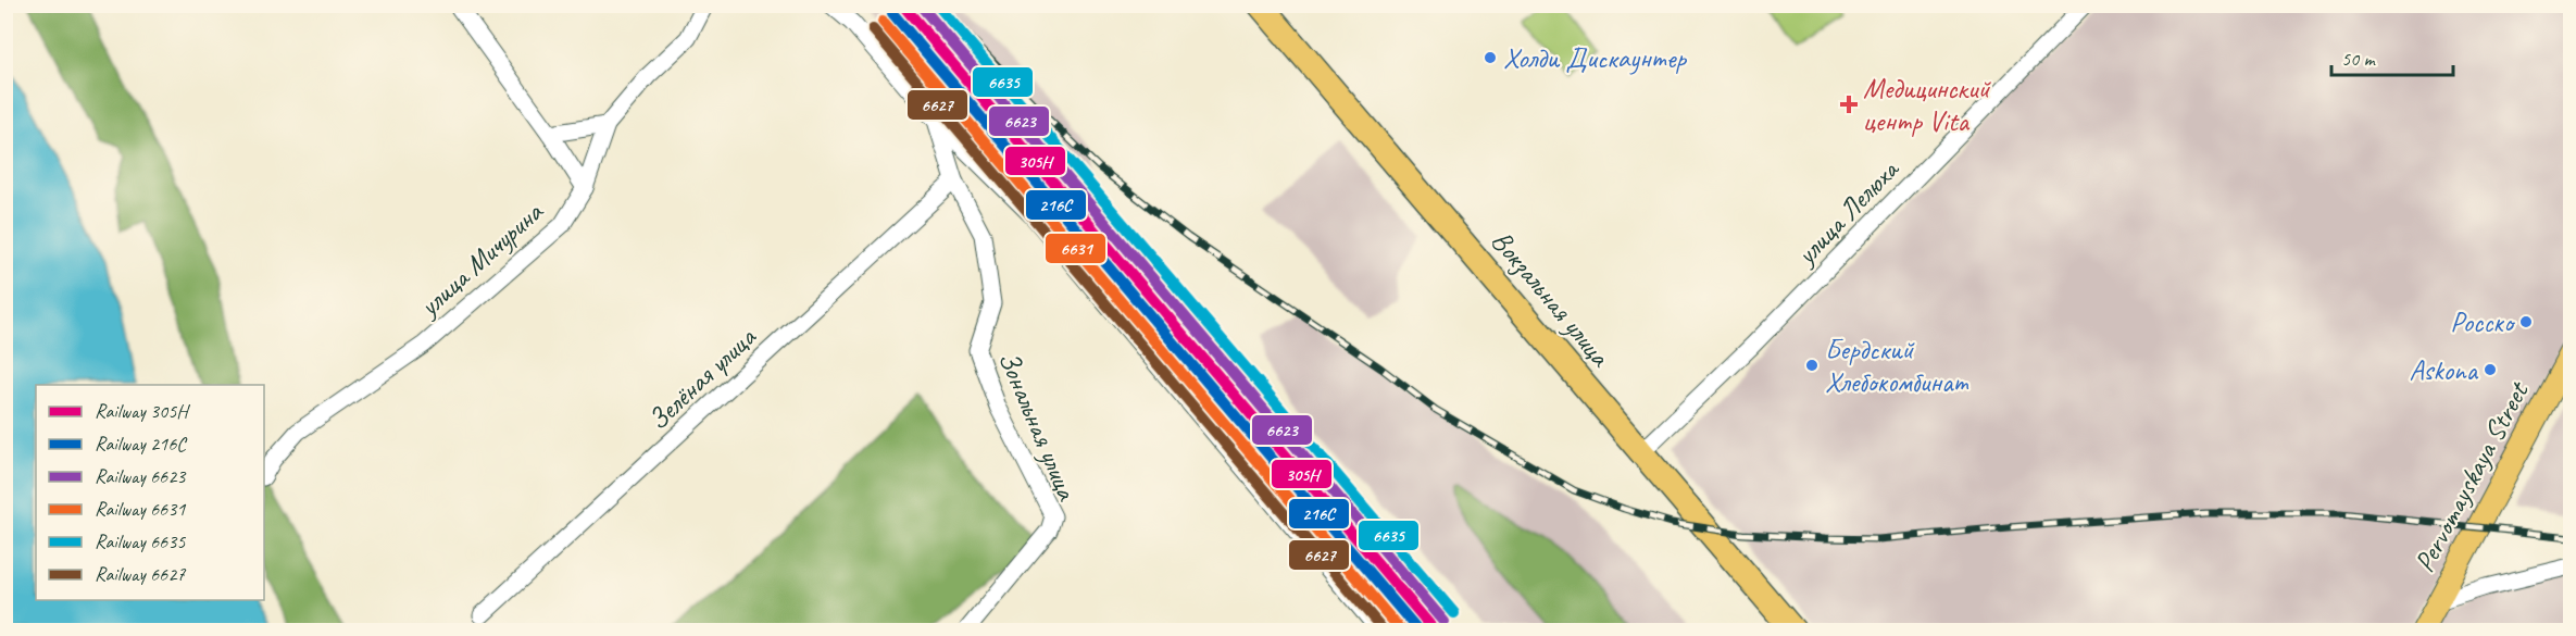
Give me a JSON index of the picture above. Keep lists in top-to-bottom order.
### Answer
{
  "streets": {
    "highway": ["Вокзальная улица"],
    "main road": ["Pervomayskaya Street"],
    "street": [
      "улица Лелюха",
      "улица Мичурина",
      "Зелёная улица",
      "Зональная улица"
    ]
  },
  "crossings": [
    ["улица Лелюха", "Вокзальная улица"],
    ["Зелёная улица", "Зональная улица"]
  ],
  "places": {
    "other": [
      "Холди Дискаунтер",
      "Росско",
      "Бердский Хлебокомбинат",
      "Askona"
    ],
    "health": ["Медицинский центр Vita"]
  },
  "lines": [
    "rail line 305Н",
    "rail line 6623",
    "rail line 6635",
    "rail line 216С",
    "rail line 6631",
    "rail line 6627"
  ],
  "legend": [
    "Railway 305Н",
    "Railway 216С",
    "Railway 6623",
    "Railway 6631",
    "Railway 6635",
    "Railway 6627"
  ],
  "scale_bar": "50 m"
}
